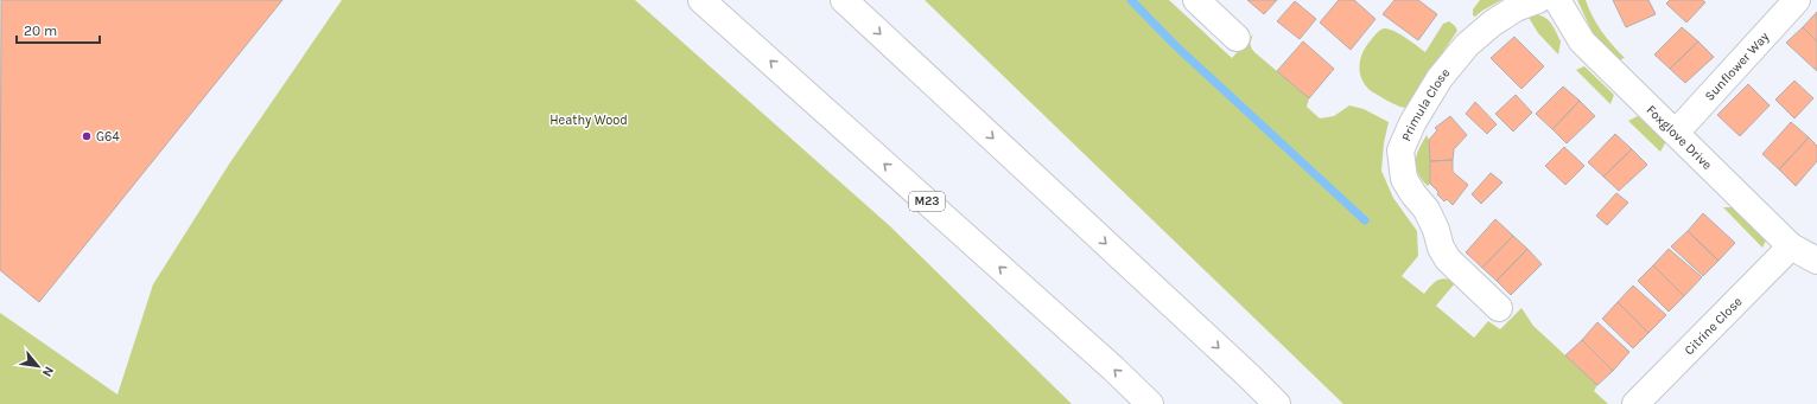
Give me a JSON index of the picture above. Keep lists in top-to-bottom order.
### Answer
{
  "streets": {
    "main road": [
      "Sunflower Way",
      "Primula Close",
      "Foxglove Drive",
      "M23",
      "Citrine Close"
    ]
  },
  "crossings": [
    ["Sunflower Way", "Foxglove Drive"],
    ["Foxglove Drive", "Citrine Close"]
  ],
  "parks": ["Heathy Wood"],
  "places": ["G64"],
  "scale_bar": "20 m",
  "north": "bottom right"
}
